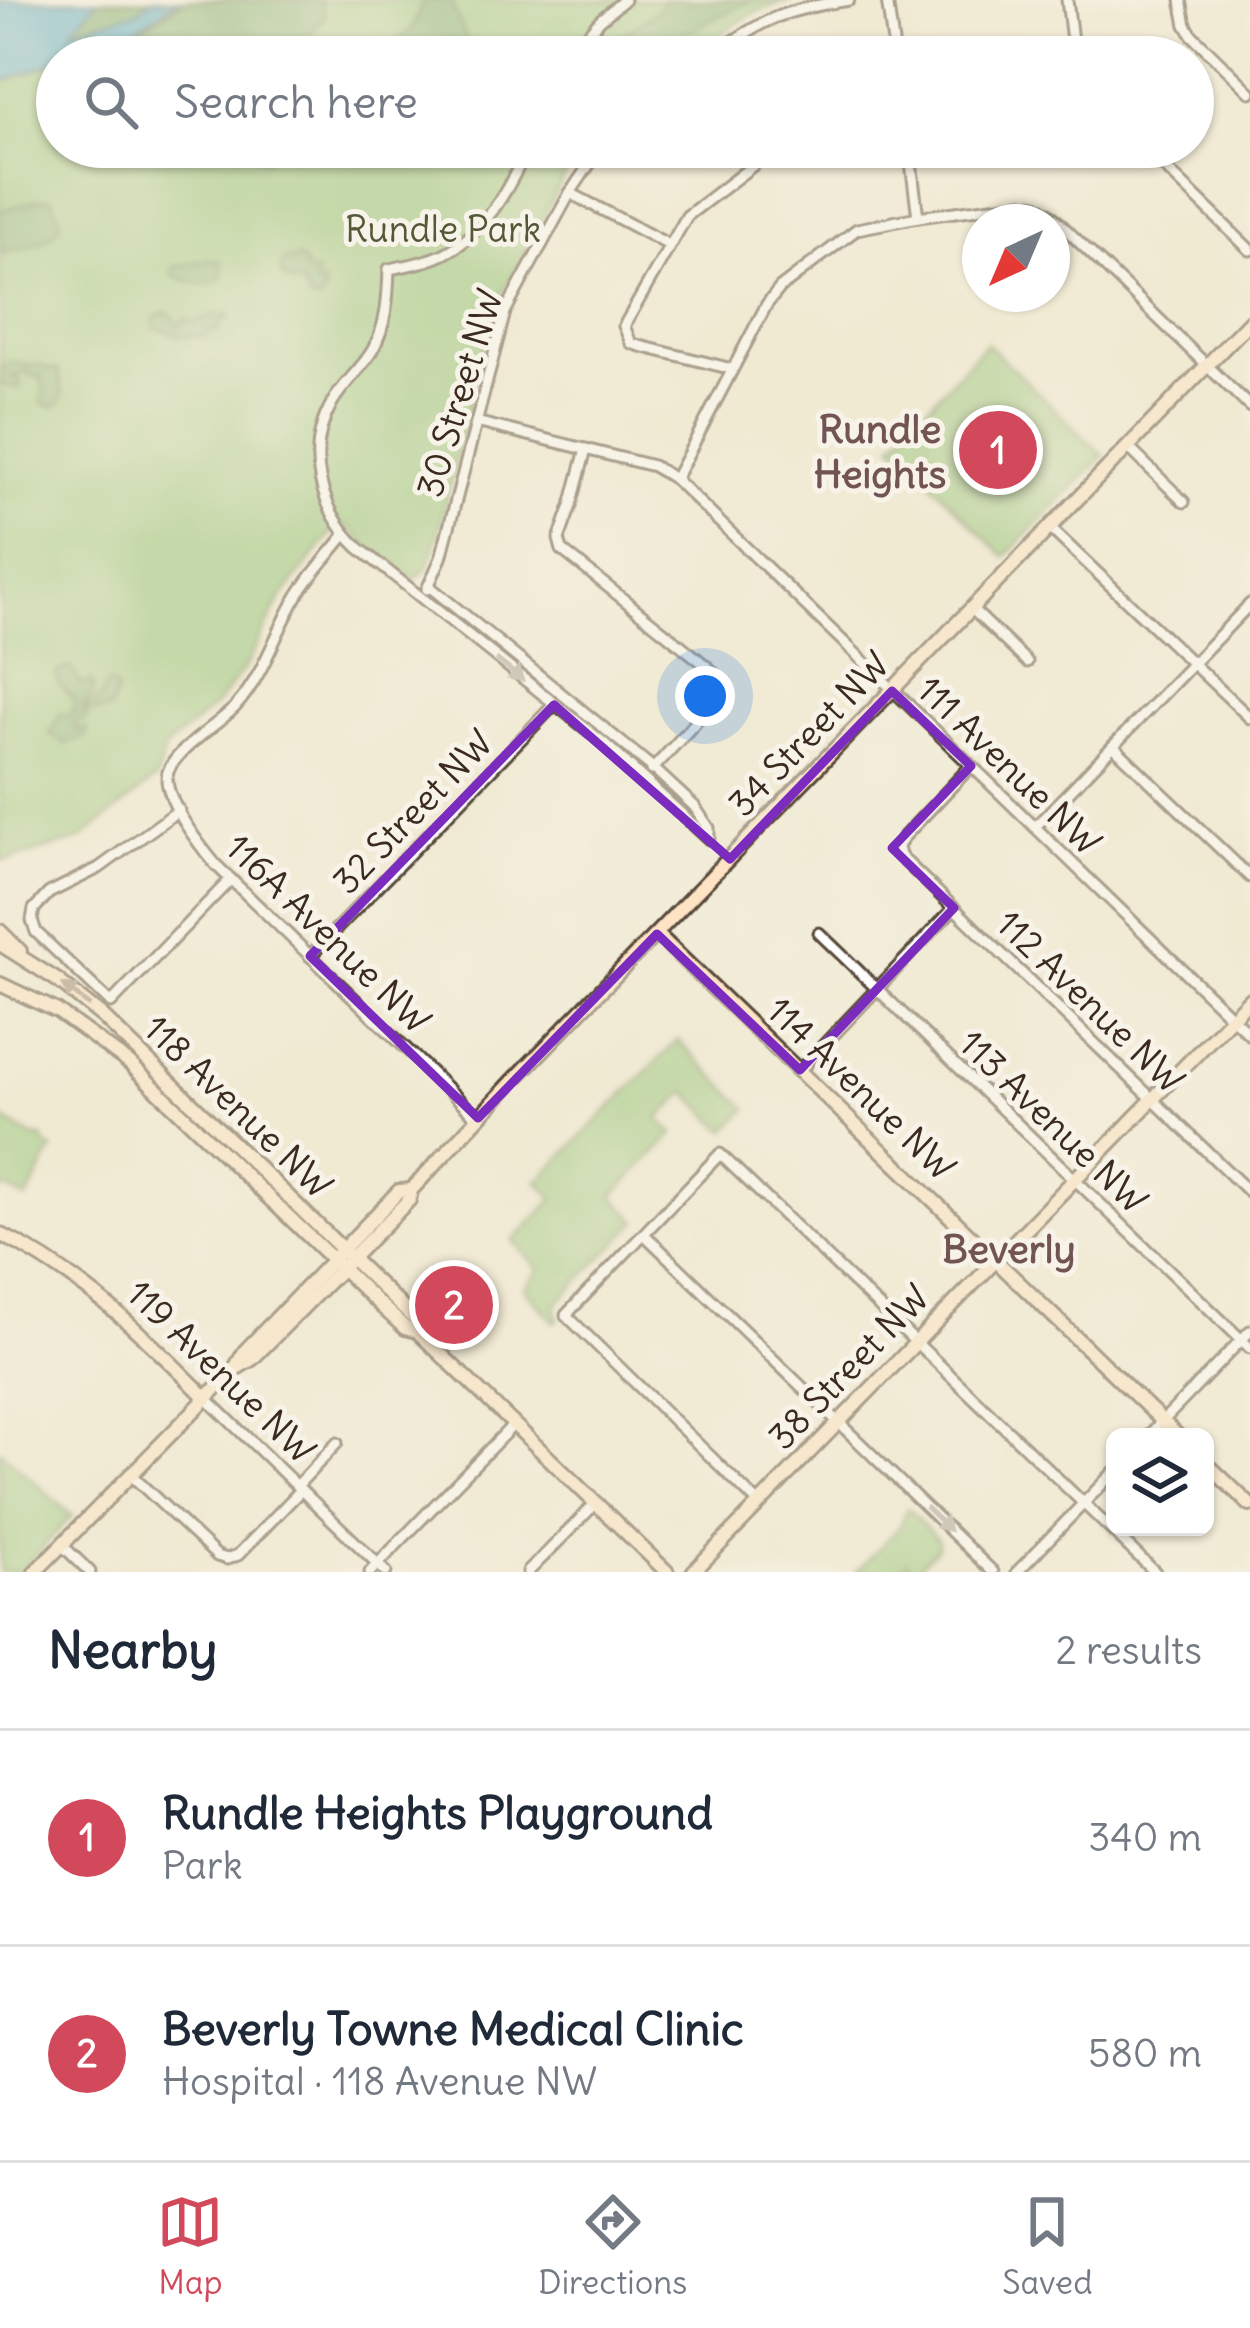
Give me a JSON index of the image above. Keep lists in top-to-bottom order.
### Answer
{
  "streets": {
    "street": [
      "30 Street NW",
      "34 Street NW",
      "111 Avenue NW",
      "32 Street NW",
      "116A Avenue NW",
      "112 Avenue NW",
      "114 Avenue NW",
      "118 Avenue NW",
      "113 Avenue NW",
      "38 Street NW",
      "119 Avenue NW"
    ]
  },
  "crossings": [
    ["30 Street NW", "111 Avenue NW"],
    ["34 Street NW", "111 Avenue NW"],
    ["34 Street NW", "116A Avenue NW"],
    ["34 Street NW", "114 Avenue NW"],
    ["34 Street NW", "118 Avenue NW"],
    ["34 Street NW", "119 Avenue NW"],
    ["111 Avenue NW", "112 Avenue NW"],
    ["111 Avenue NW", "38 Street NW"],
    ["32 Street NW", "116A Avenue NW"],
    ["112 Avenue NW", "38 Street NW"],
    ["114 Avenue NW", "38 Street NW"],
    ["113 Avenue NW", "38 Street NW"]
  ],
  "districts": ["Rundle Heights", "Beverly"],
  "parks": ["Rundle Park"],
  "north": "bottom left",
  "page": {
    "search": "Search here",
    "pins": ["1", "2"],
    "heading": ["Nearby", "2 results"],
    "list": [
      {
        "mark": "1",
        "name": "Rundle Heights Playground",
        "note": "Park",
        "value": "340 m"
      },
      {
        "mark": "2",
        "name": "Beverly Towne Medical Clinic",
        "note": "Hospital · 118 Avenue NW",
        "value": "580 m"
      }
    ],
    "nav": ["Map", "Directions", "Saved"]
  }
}
